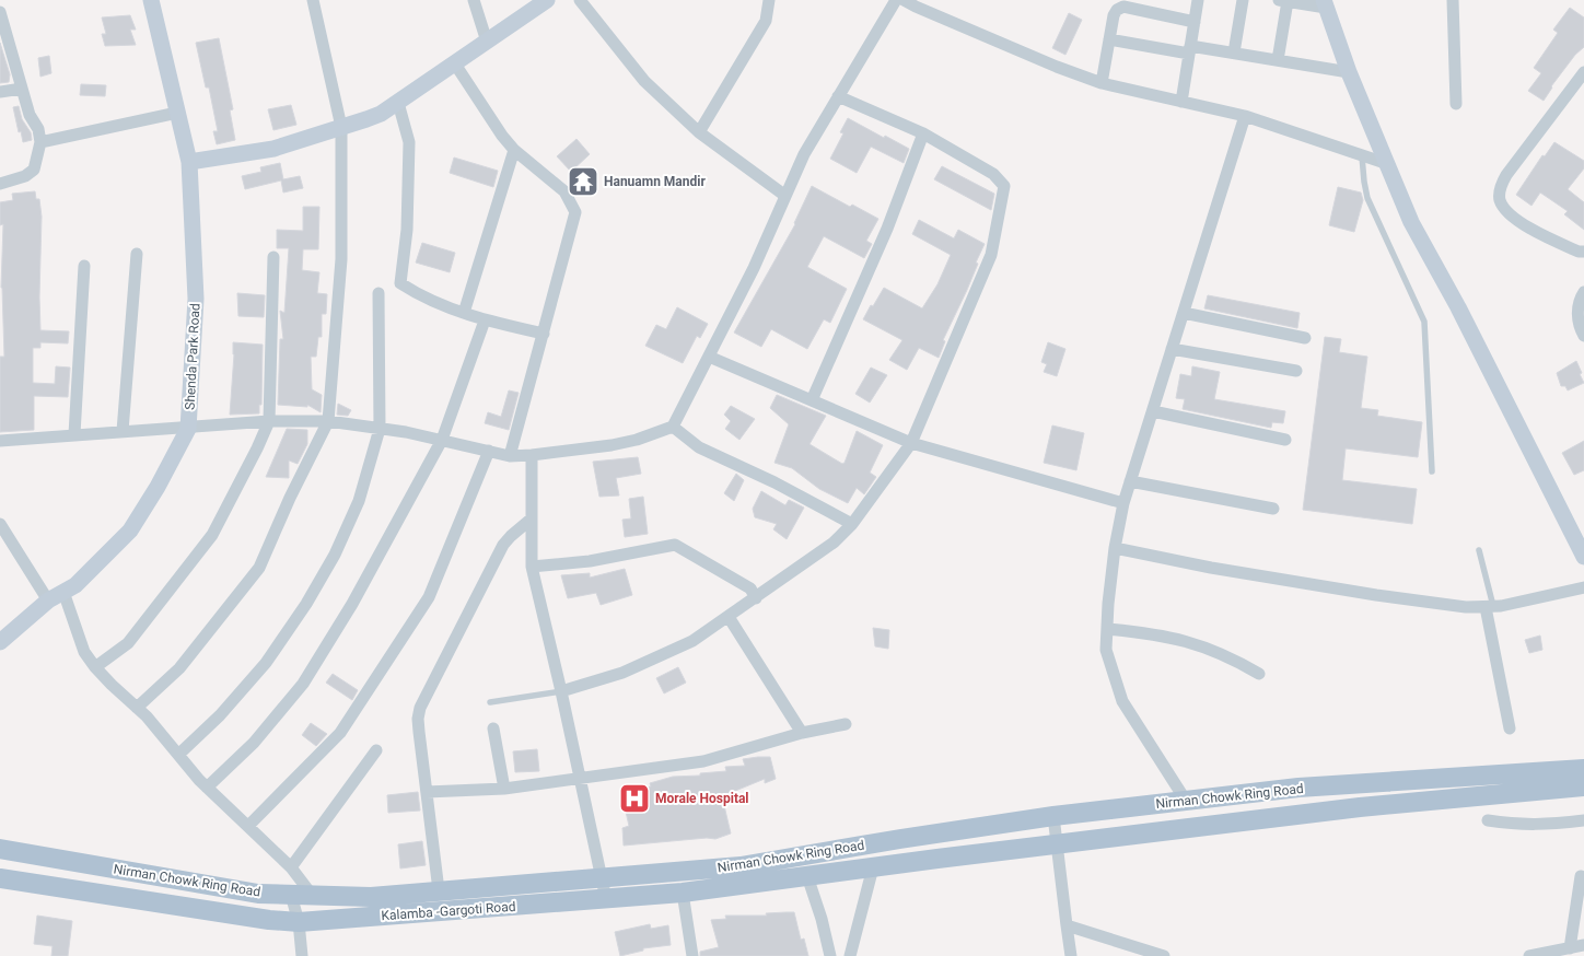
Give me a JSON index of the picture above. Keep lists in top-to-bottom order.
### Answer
{
  "streets": {
    "main road": ["Nirman Chowk Ring Road", "Kalamba -Gargoti Road"],
    "street": ["Shenda Park Road"]
  },
  "crossings": [
    ["Nirman Chowk Ring Road", "Kalamba -Gargoti Road"]
  ],
  "places": {
    "temple": ["Hanuamn Mandir"],
    "hospital": ["Morale Hospital"]
  }
}
